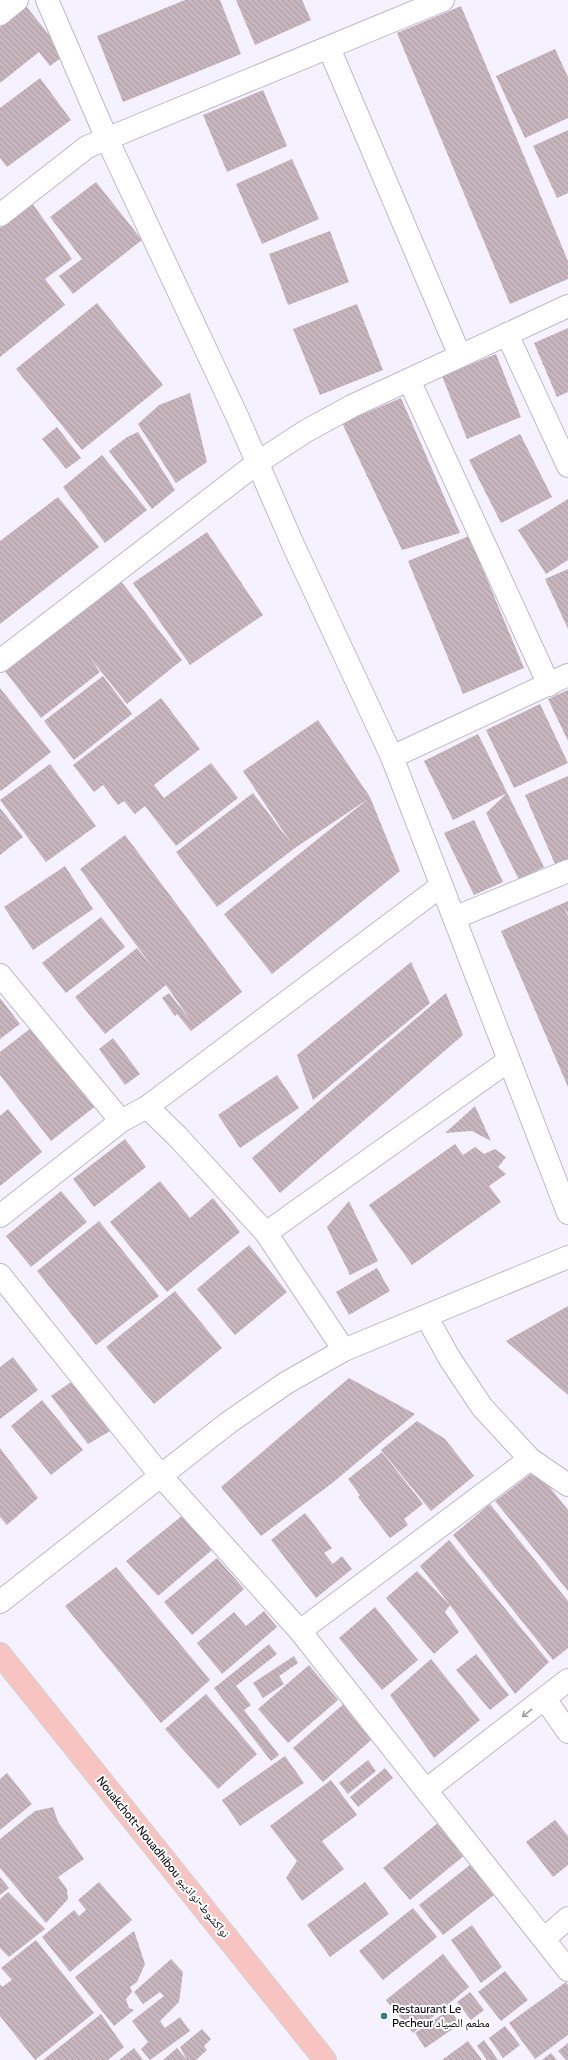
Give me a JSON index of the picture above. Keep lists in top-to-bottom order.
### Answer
{
  "streets": {
    "highway": ["Nouakchott-Nouadhibou نواكشوط-نواذيبو"]
  },
  "places": ["Restaurant Le Pecheur مطعم الصياد"]
}
